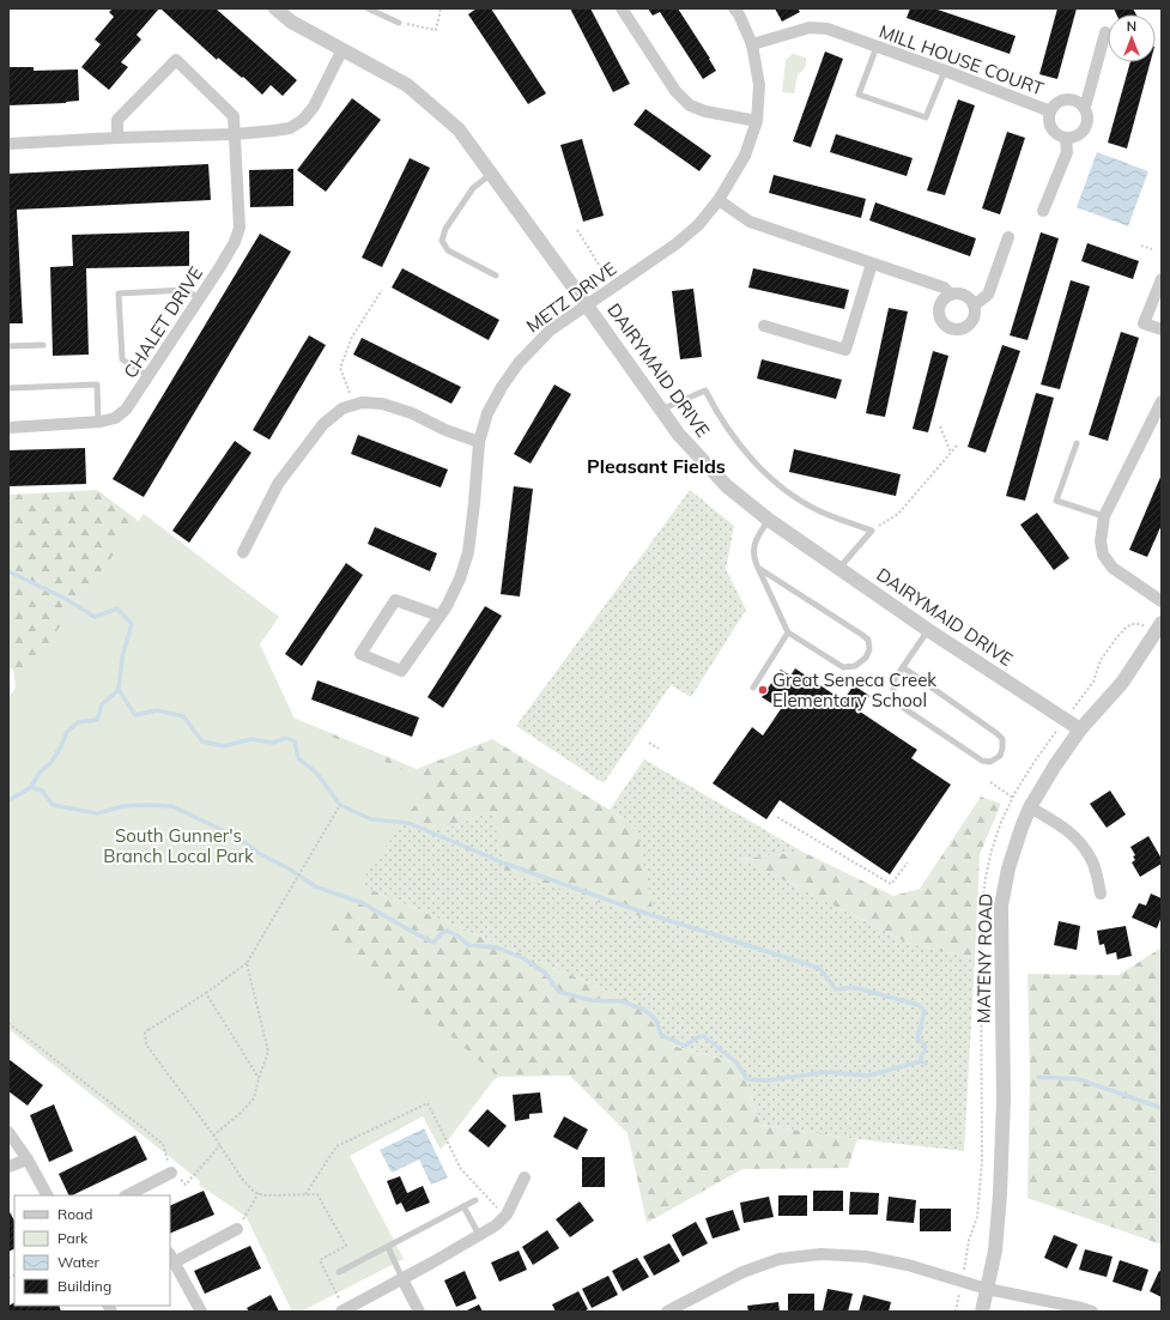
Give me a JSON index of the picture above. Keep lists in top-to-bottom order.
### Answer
{
  "streets": {
    "street": [
      "MILL HOUSE COURT",
      "METZ DRIVE",
      "CHALET DRIVE",
      "DAIRYMAID DRIVE",
      "MATENY ROAD"
    ]
  },
  "crossings": [
    ["MILL HOUSE COURT", "METZ DRIVE"],
    ["METZ DRIVE", "DAIRYMAID DRIVE"],
    ["DAIRYMAID DRIVE", "MATENY ROAD"]
  ],
  "districts": ["Pleasant Fields"],
  "parks": ["South Gunner's Branch Local Park"],
  "places": ["Great Seneca Creek Elementary School"],
  "legend": [
    "Road",
    "Park",
    "Water",
    "Building"
  ],
  "north": "top"
}
